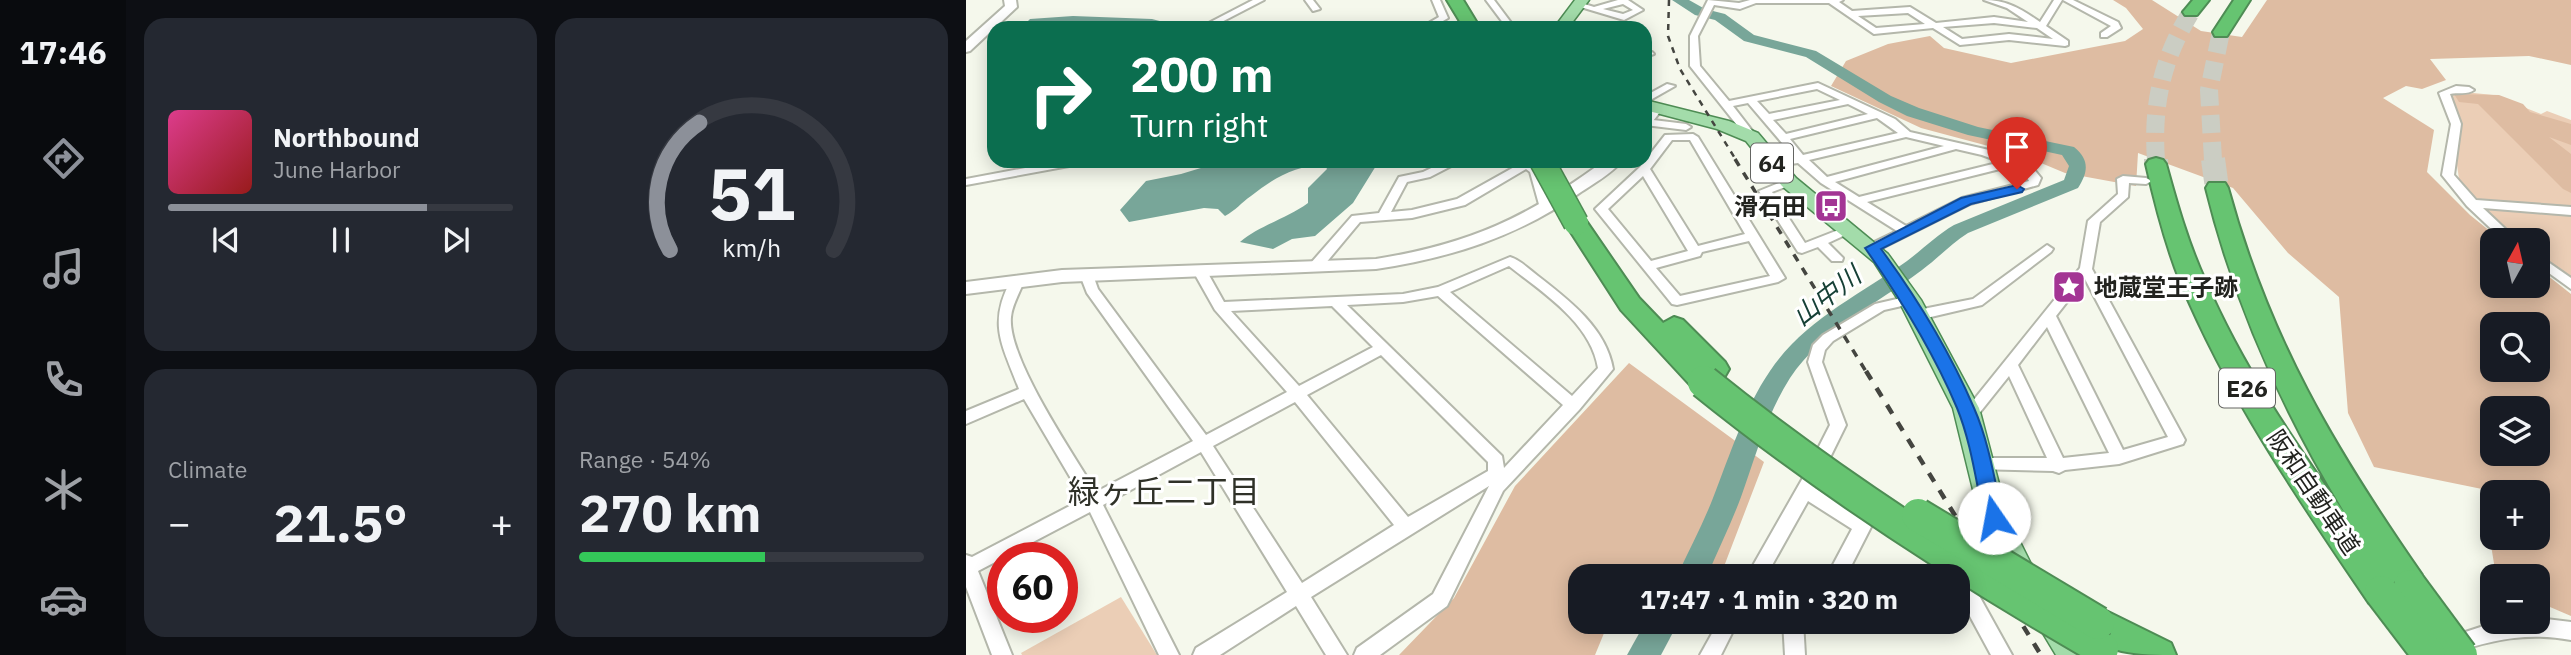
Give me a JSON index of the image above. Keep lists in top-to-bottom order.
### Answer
{
  "streets": {
    "highway": ["E26", "阪和自動車道"],
    "main road": ["64"]
  },
  "districts": ["緑ヶ丘二丁目"],
  "water": ["山中川"],
  "places": {
    "bus stop": ["滑石田"],
    "place": ["地蔵堂王子跡"]
  },
  "north": "top",
  "page": {
    "tabs": "17:46",
    "turn": ["200 m", "Turn right"],
    "song": ["Northbound", "June Harbor"],
    "map_buttons": ["+", "−"],
    "tile": [
      "Climate",
      ["Range · 54%", "270 km"]
    ],
    "heat": ["−", "21.5°", "+"],
    "limit": "60",
    "trip": "17:47 · 1 min · 320 m",
    "gauge": ["51", "km/h"]
  }
}
